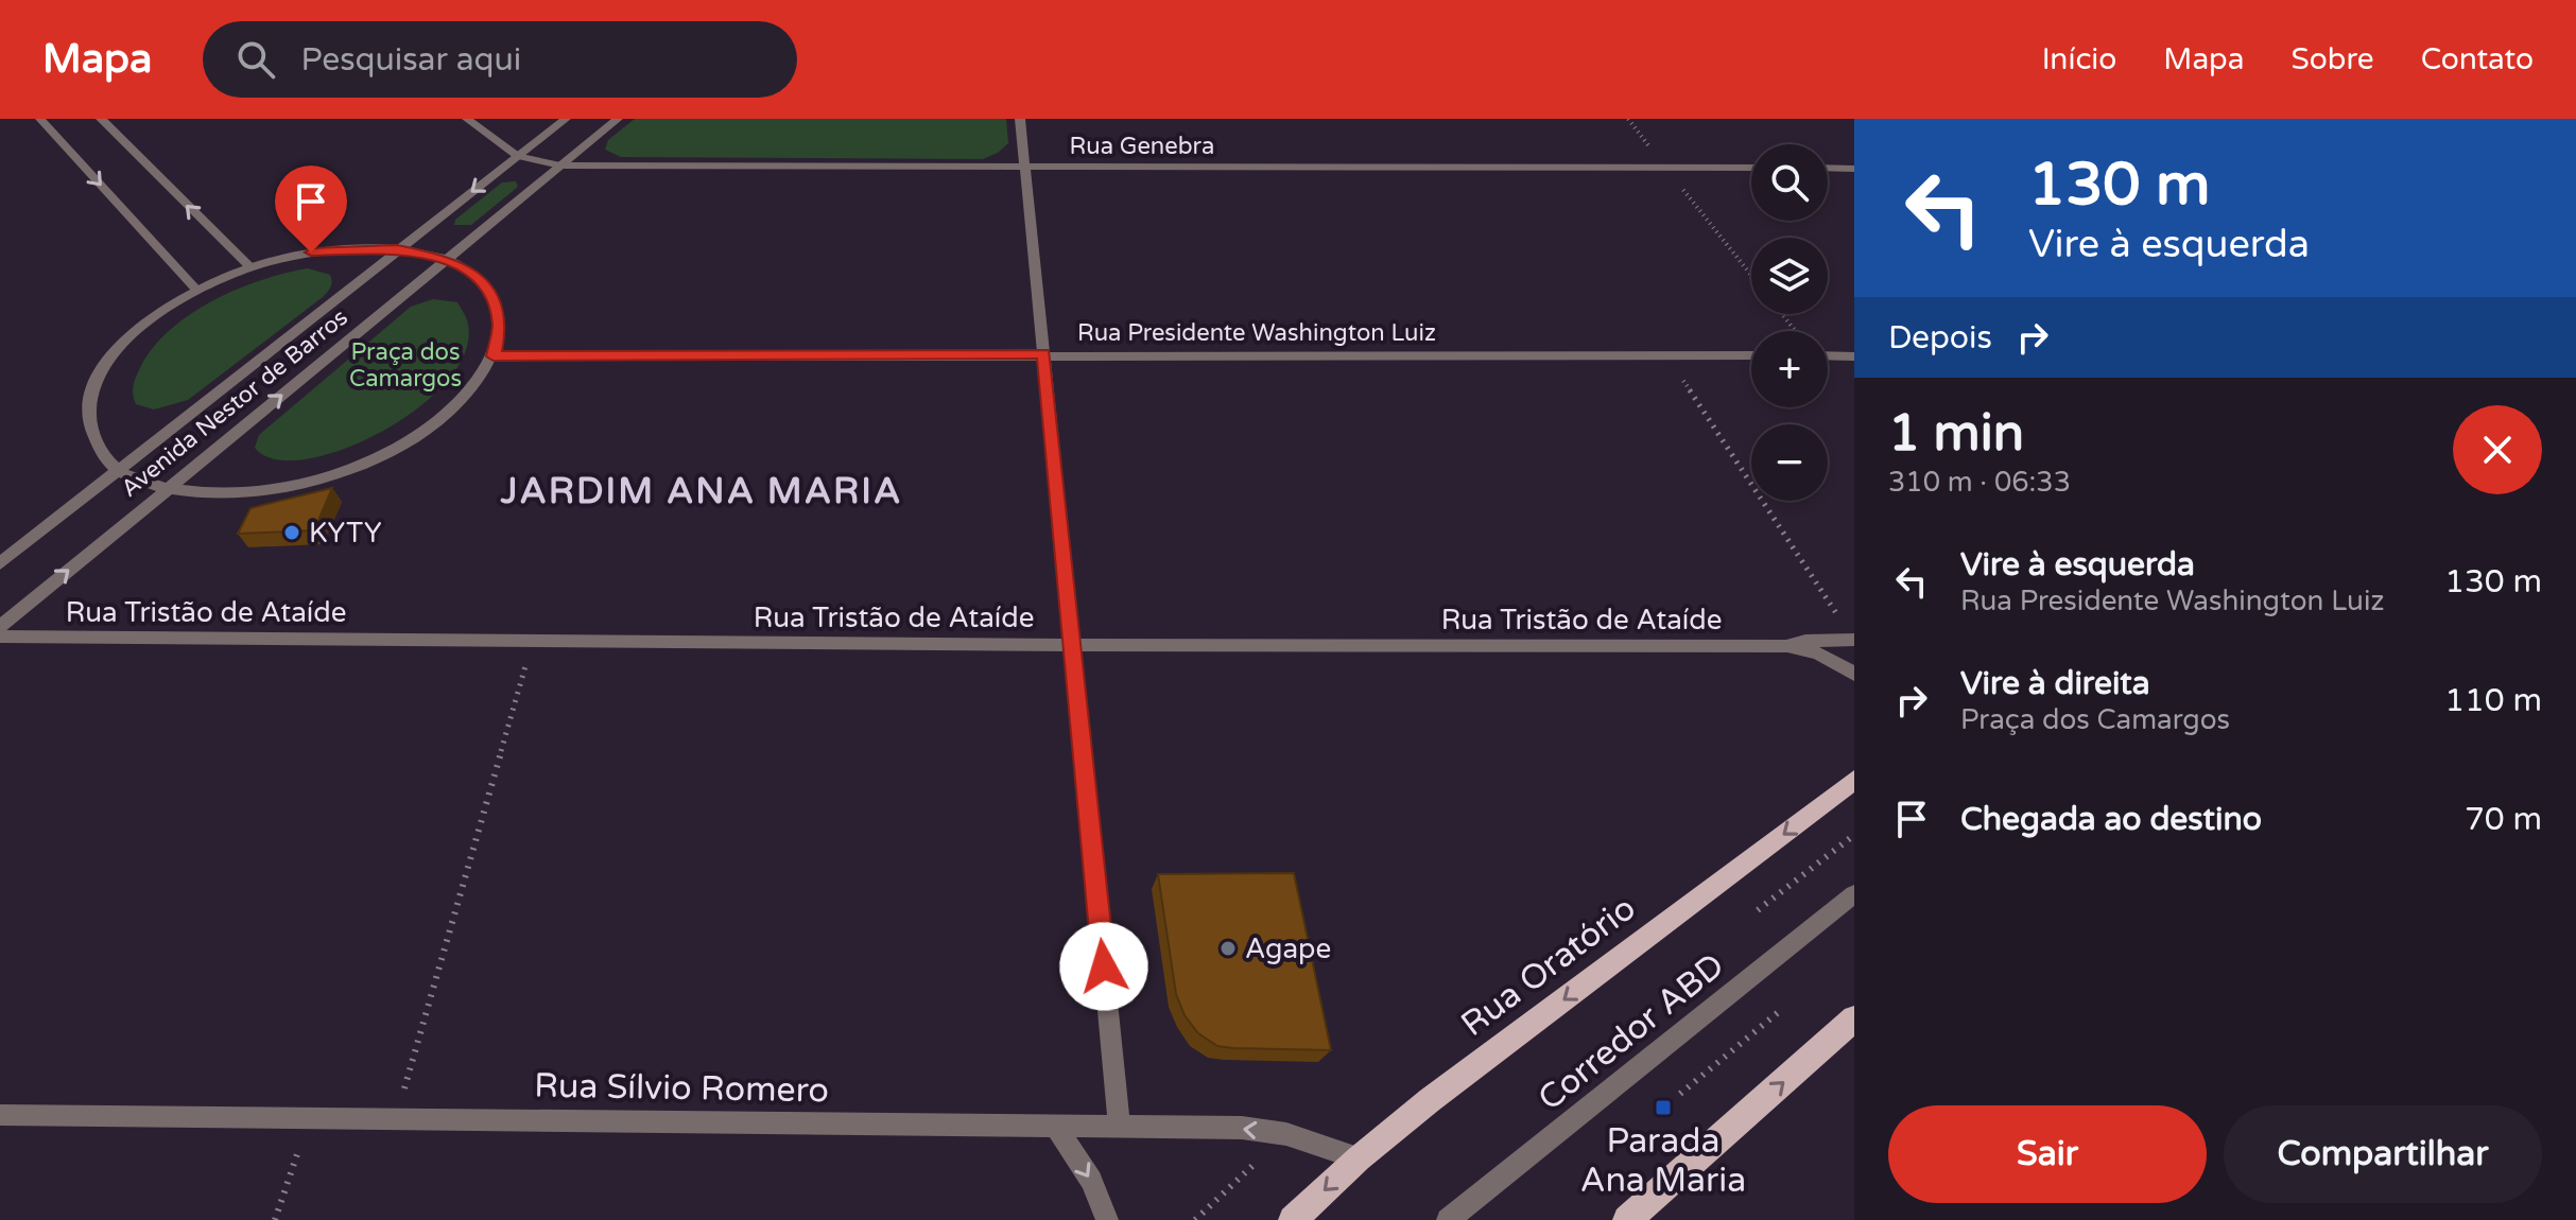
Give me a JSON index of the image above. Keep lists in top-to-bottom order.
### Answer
{
  "streets": {
    "main road": ["Rua Oratório"],
    "street": [
      "Rua Genebra",
      "Rua Presidente Washington Luiz",
      "Avenida Nestor de Barros",
      "Rua Tristão de Ataíde",
      "Corredor ABD",
      "Rua Sílvio Romero"
    ]
  },
  "crossings": [
    ["Rua Genebra", "Avenida Nestor de Barros"],
    ["Rua Oratório", "Rua Sílvio Romero"]
  ],
  "one_way": ["Rua Oratório"],
  "districts": ["JARDIM ANA MARIA"],
  "parks": ["Praça dos Camargos"],
  "places": {
    "other": ["KYTY", "Agape"],
    "transit": ["Parada Ana Maria"]
  },
  "page": {
    "header": "Mapa",
    "search": "Pesquisar aqui",
    "nav": [
      "Início",
      "Mapa",
      "Sobre",
      "Contato"
    ],
    "turn": ["130 m", "Vire à esquerda"],
    "map_buttons": ["+", "−"],
    "then": "Depois",
    "heading": ["1 min", "310 m · 06:33"],
    "list": [
      {
        "name": "Vire à esquerda",
        "note": "Rua Presidente Washington Luiz",
        "value": "130 m"
      },
      {
        "name": "Vire à direita",
        "note": "Praça dos Camargos",
        "value": "110 m"
      },
      {
        "name": "Chegada ao destino",
        "value": "70 m"
      }
    ],
    "buttons": ["Sair", "Compartilhar"]
  }
}
